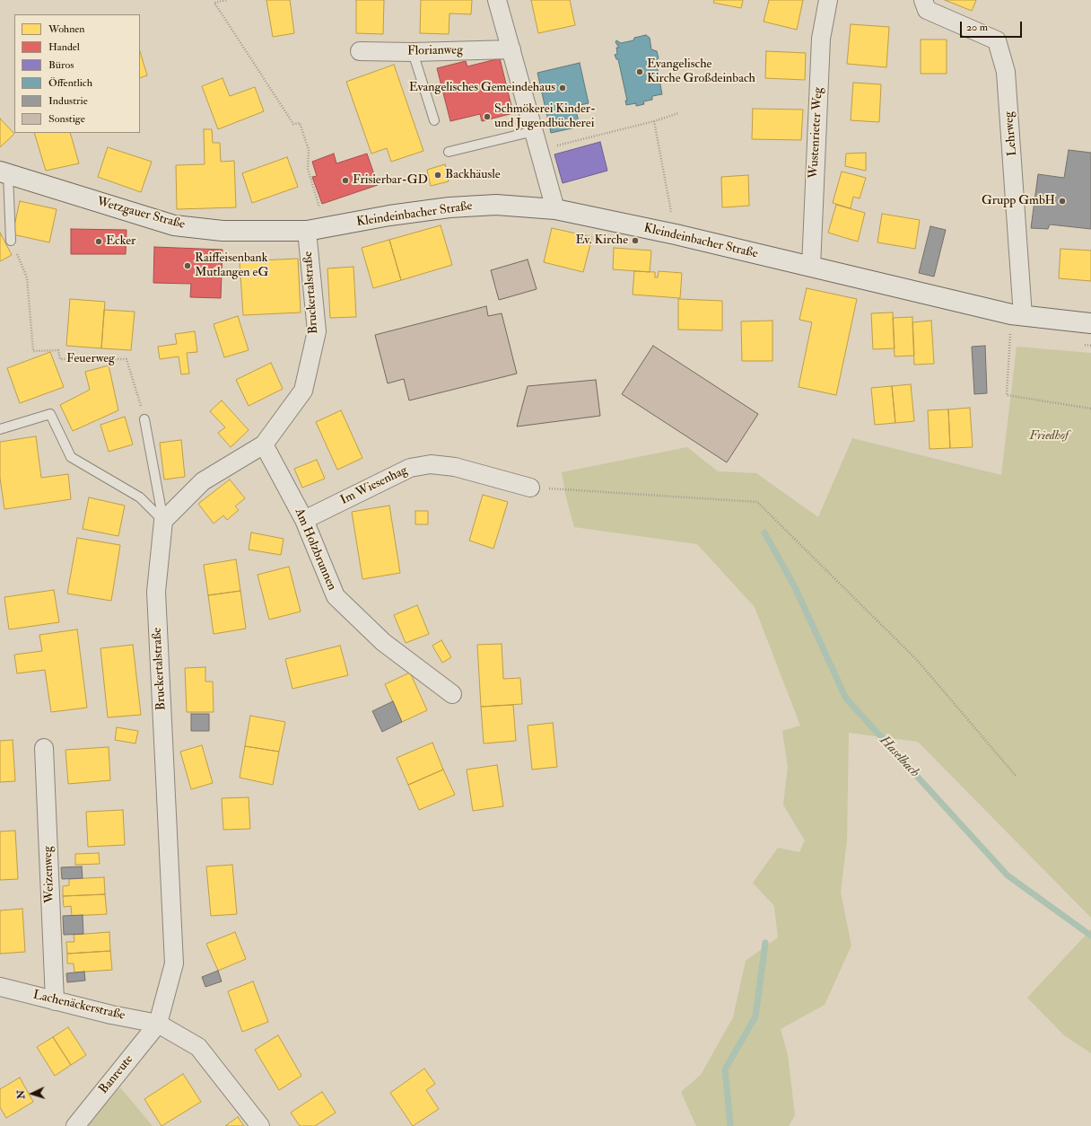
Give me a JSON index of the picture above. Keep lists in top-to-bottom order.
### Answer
{
  "streets": {
    "street": [
      "Florianweg",
      "Wustenrieter Weg",
      "Lehrweg",
      "Wetzgauer Straße",
      "Kleindeinbacher Straße",
      "Bruckertalstraße",
      "Im Wiesenhag",
      "Am Holzbrunnen",
      "Weizenweg",
      "Lachenäckerstraße",
      "Banreute"
    ],
    "path": ["Feuerweg"]
  },
  "crossings": [
    ["Wustenrieter Weg", "Kleindeinbacher Straße"],
    ["Lehrweg", "Kleindeinbacher Straße"],
    ["Wetzgauer Straße", "Kleindeinbacher Straße"],
    ["Wetzgauer Straße", "Bruckertalstraße"],
    ["Kleindeinbacher Straße", "Bruckertalstraße"],
    ["Bruckertalstraße", "Am Holzbrunnen"],
    ["Bruckertalstraße", "Lachenäckerstraße"],
    ["Bruckertalstraße", "Banreute"],
    ["Im Wiesenhag", "Am Holzbrunnen"],
    ["Weizenweg", "Lachenäckerstraße"],
    ["Lachenäckerstraße", "Banreute"]
  ],
  "water": ["Haselbach"],
  "parks": ["Friedhof"],
  "places": [
    "Evangelische Kirche Großdeinbach",
    "Evangelisches Gemeindehaus",
    "Schmökerei Kinder- und Jugendbücherei",
    "Backhäusle",
    "Frisierbar-GD",
    "Grupp GmbH",
    "Ev. Kirche",
    "Ecker",
    "Raiffeisenbank Mutlangen eG"
  ],
  "legend": [
    "Wohnen",
    "Handel",
    "Büros",
    "Öffentlich",
    "Industrie",
    "Sonstige"
  ],
  "scale_bar": "20 m",
  "north": "left"
}
